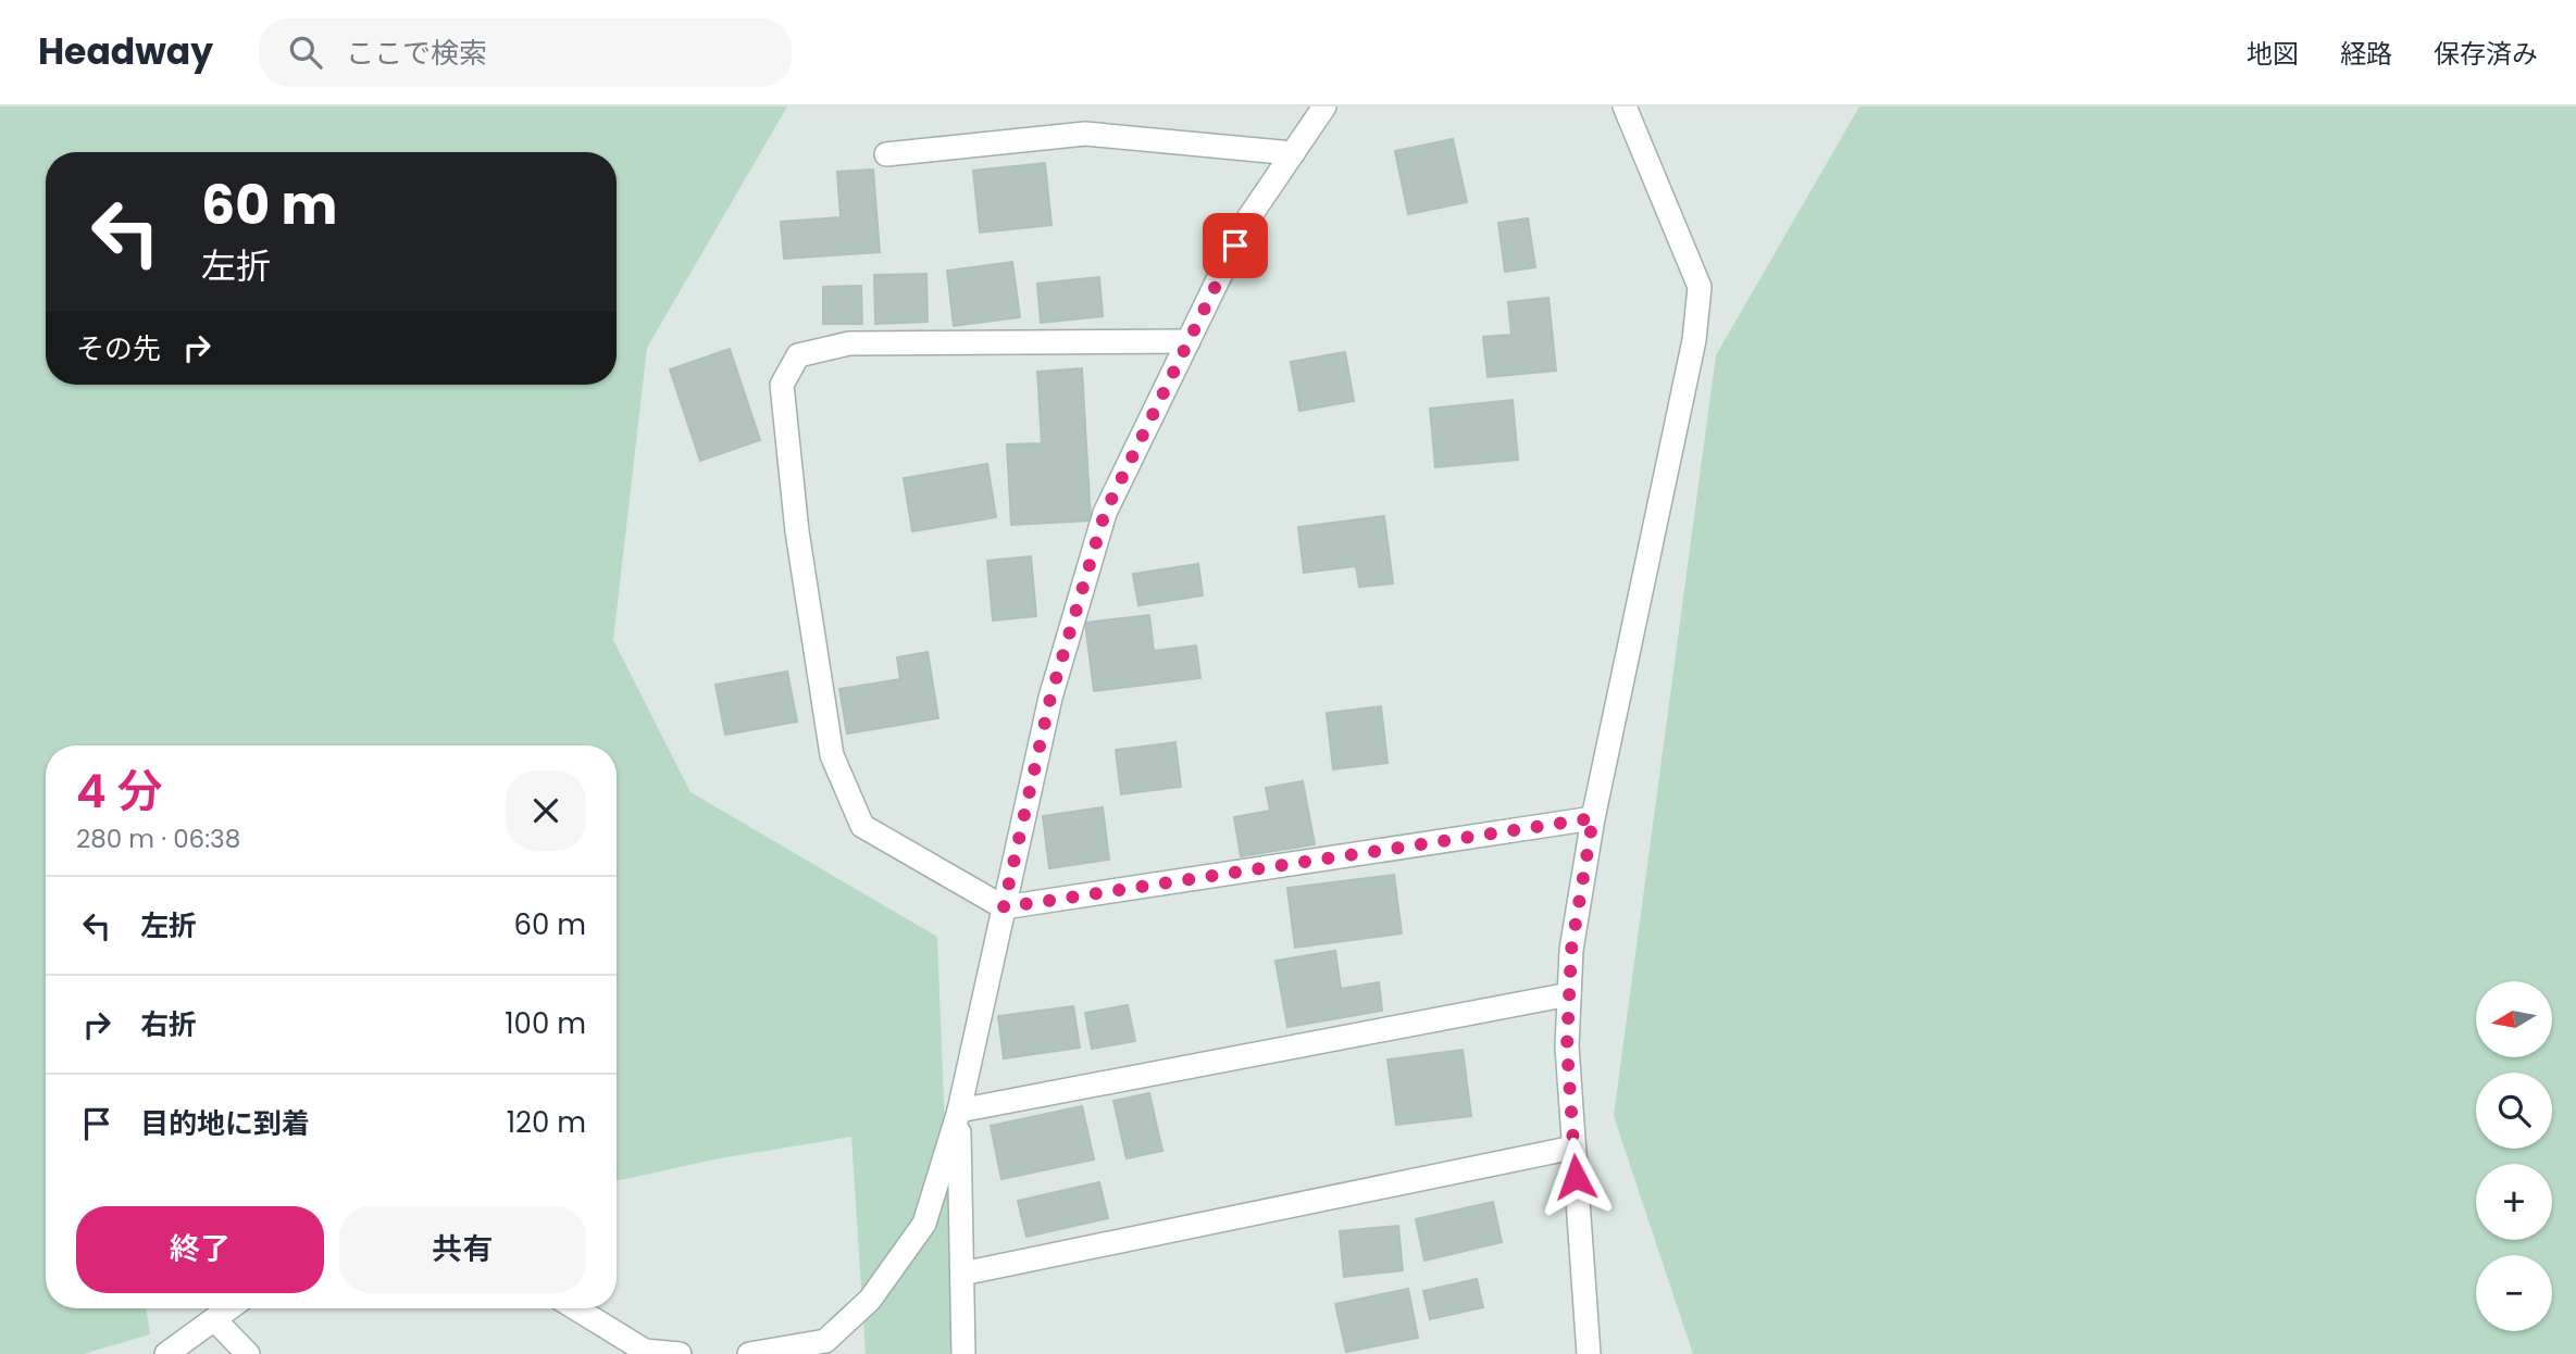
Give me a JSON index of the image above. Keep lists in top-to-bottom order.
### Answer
{
  "north": "left",
  "page": {
    "header": "Headway",
    "search": "ここで検索",
    "nav": ["地図", "経路", "保存済み"],
    "turn": ["60 m", "左折"],
    "then": "その先",
    "heading": ["4 分", "280 m · 06:38"],
    "list": [
      {
        "name": "左折",
        "value": "60 m"
      },
      {
        "name": "右折",
        "value": "100 m"
      },
      {
        "name": "目的地に到着",
        "value": "120 m"
      }
    ],
    "map_buttons": ["+", "−"],
    "buttons": ["終了", "共有"]
  }
}
